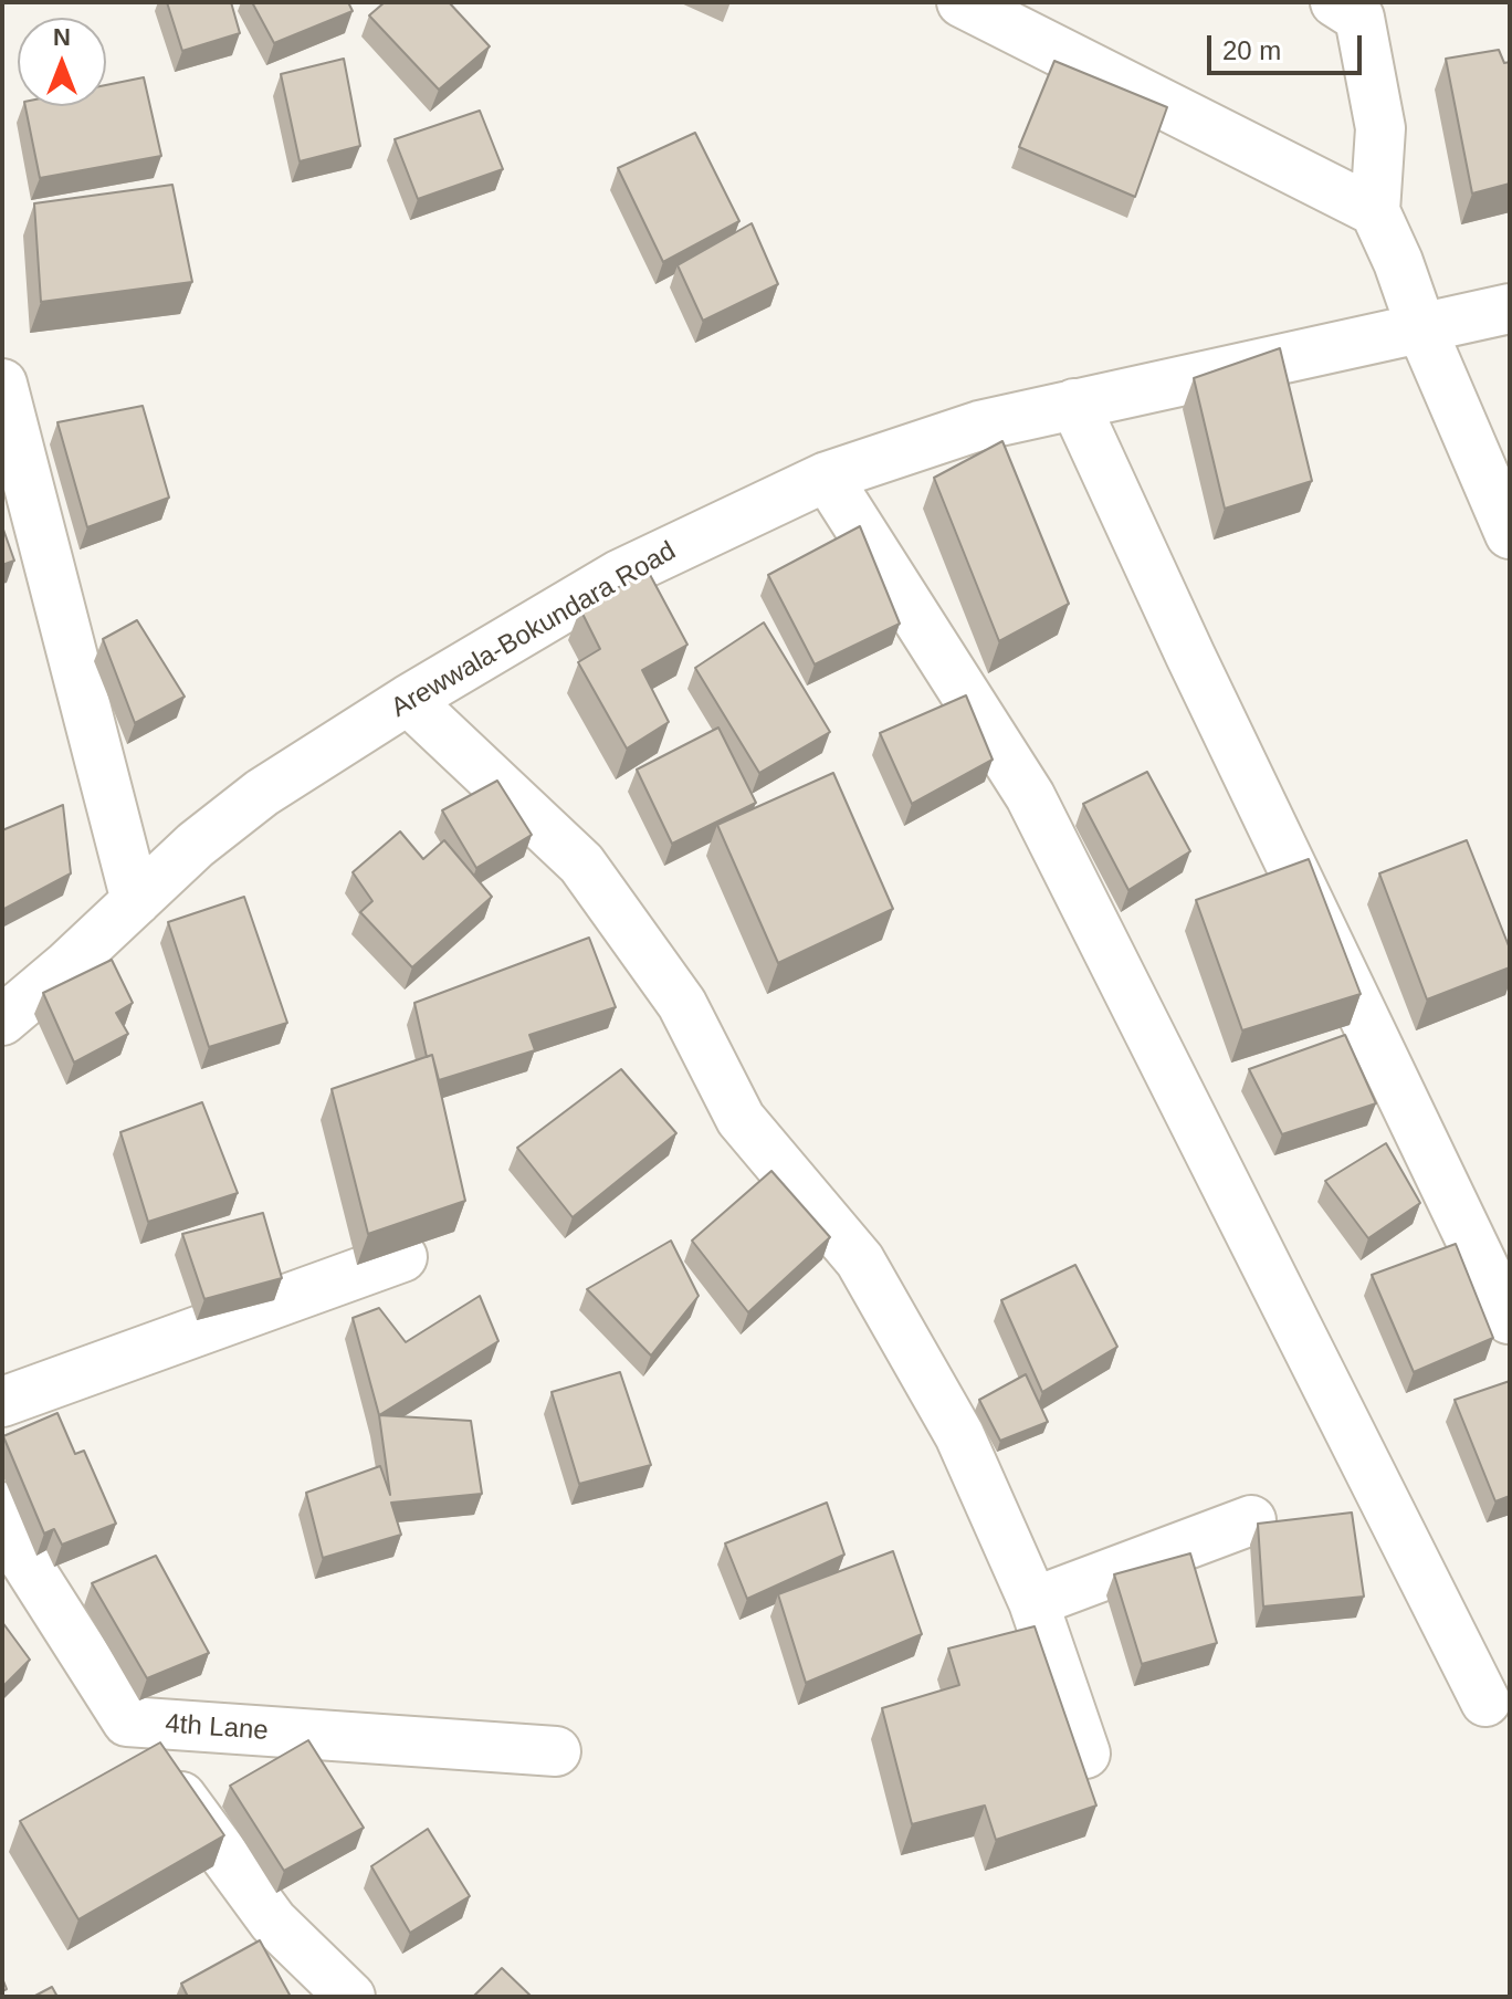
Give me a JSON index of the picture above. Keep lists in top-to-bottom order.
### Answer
{
  "streets": {
    "street": ["Arewwala-Bokundara Road", "4th Lane"]
  },
  "scale_bar": "20 m",
  "north": "top"
}
